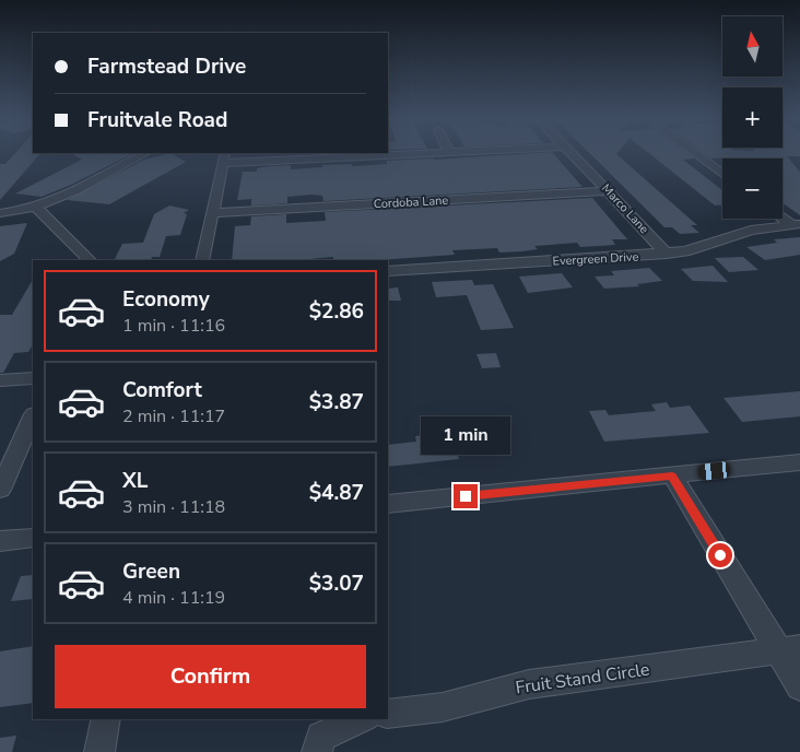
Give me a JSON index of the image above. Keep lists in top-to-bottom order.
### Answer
{
  "streets": {
    "street": [
      "Cordoba Lane",
      "Marco Lane",
      "Evergreen Drive",
      "Fruit Stand Circle"
    ]
  },
  "crossings": [
    ["Cordoba Lane", "Marco Lane"],
    ["Marco Lane", "Evergreen Drive"]
  ],
  "north": "top",
  "page": {
    "map_buttons": ["+", "−"],
    "banner": ["Farmstead Drive", "Fruitvale Road"],
    "list": [
      {
        "name": "Economy",
        "note": "1 min · 11:16",
        "value": "$2.86"
      },
      {
        "name": "Comfort",
        "note": "2 min · 11:17",
        "value": "$3.87"
      },
      {
        "name": "XL",
        "note": "3 min · 11:18",
        "value": "$4.87"
      },
      {
        "name": "Green",
        "note": "4 min · 11:19",
        "value": "$3.07"
      }
    ],
    "bubble": "1 min",
    "buttons": "Confirm"
  }
}
